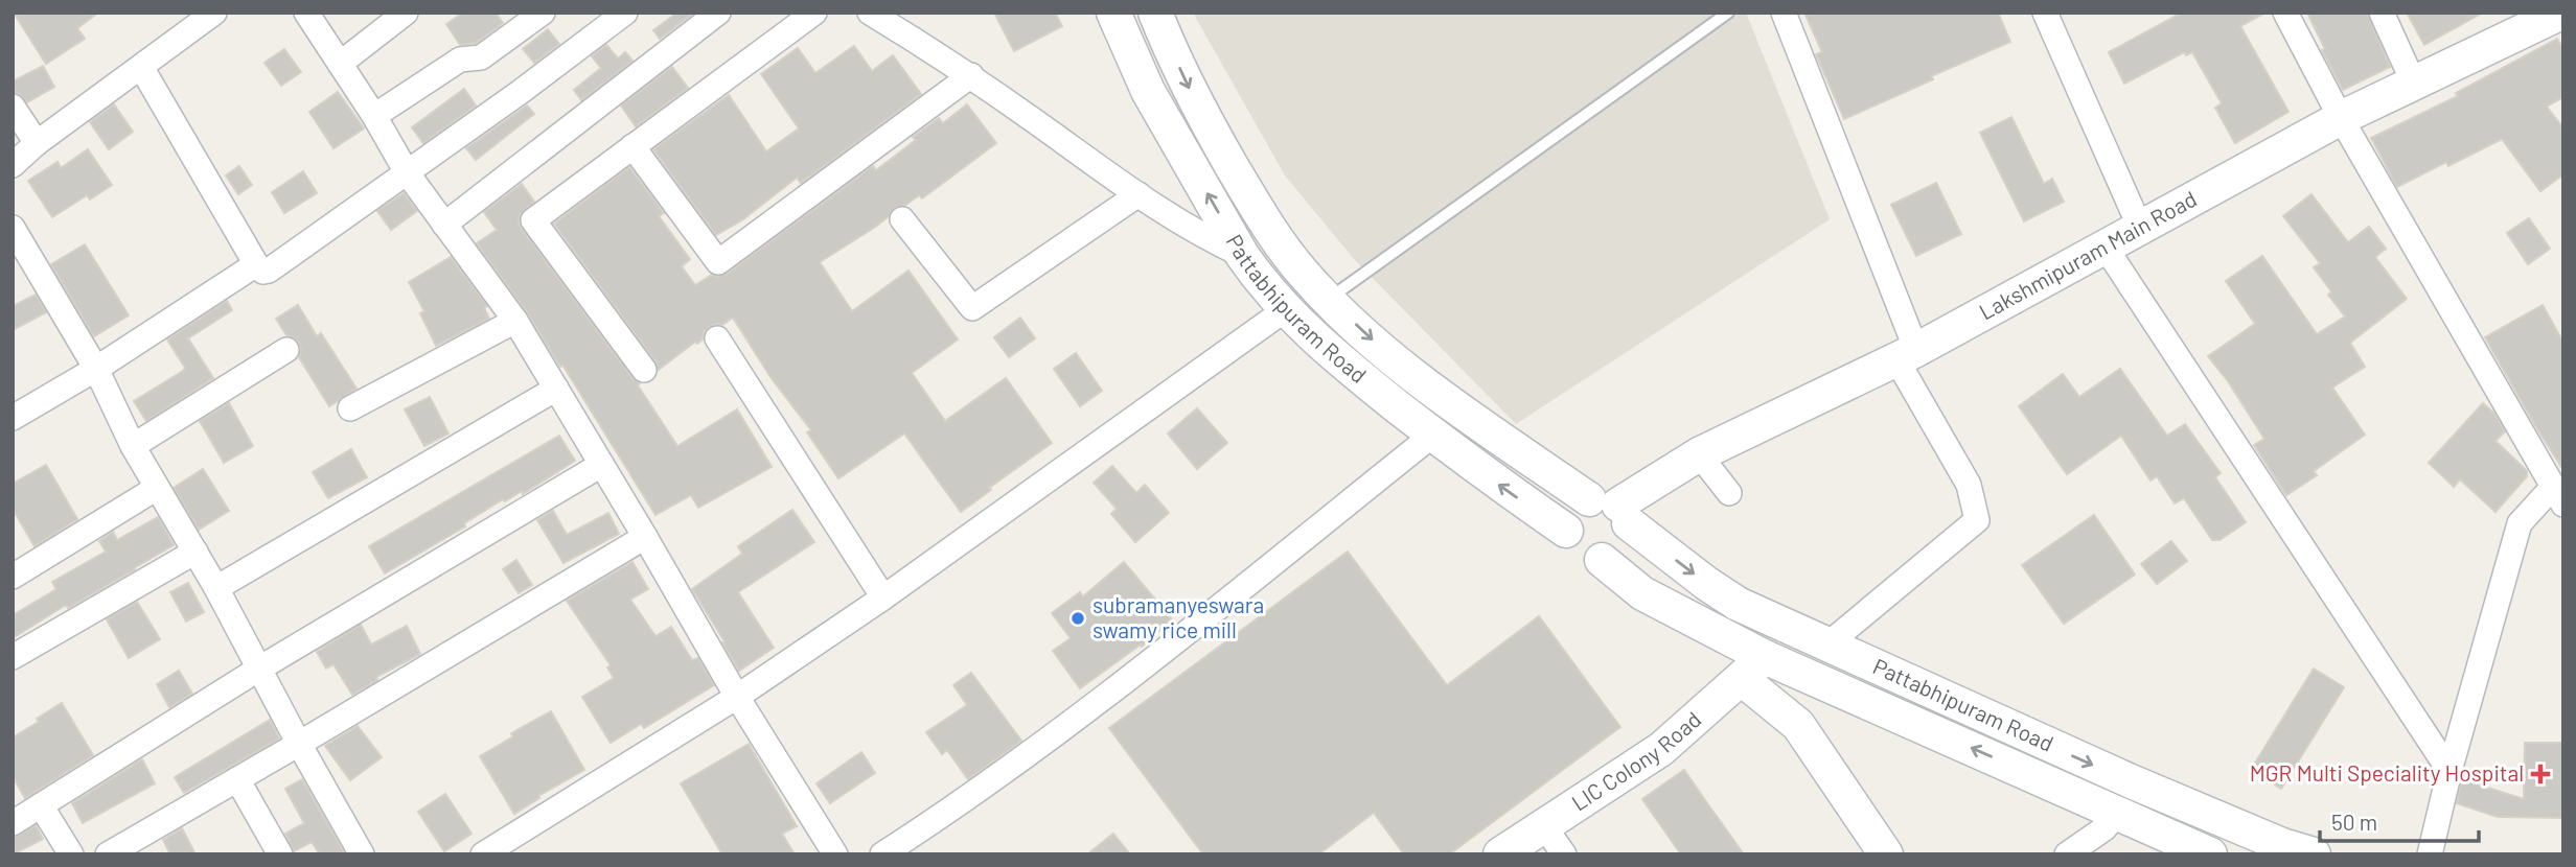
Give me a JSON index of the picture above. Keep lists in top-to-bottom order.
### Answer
{
  "streets": {
    "street": ["Lakshmipuram Main Road", "Pattabhipuram Road", "LIC Colony Road"]
  },
  "crossings": [
    ["Lakshmipuram Main Road", "Pattabhipuram Road"],
    ["Pattabhipuram Road", "LIC Colony Road"]
  ],
  "places": {
    "other": ["subramanyeswara swamy rice mill"],
    "health": ["MGR Multi Speciality Hospital"]
  },
  "scale_bar": "50 m"
}
